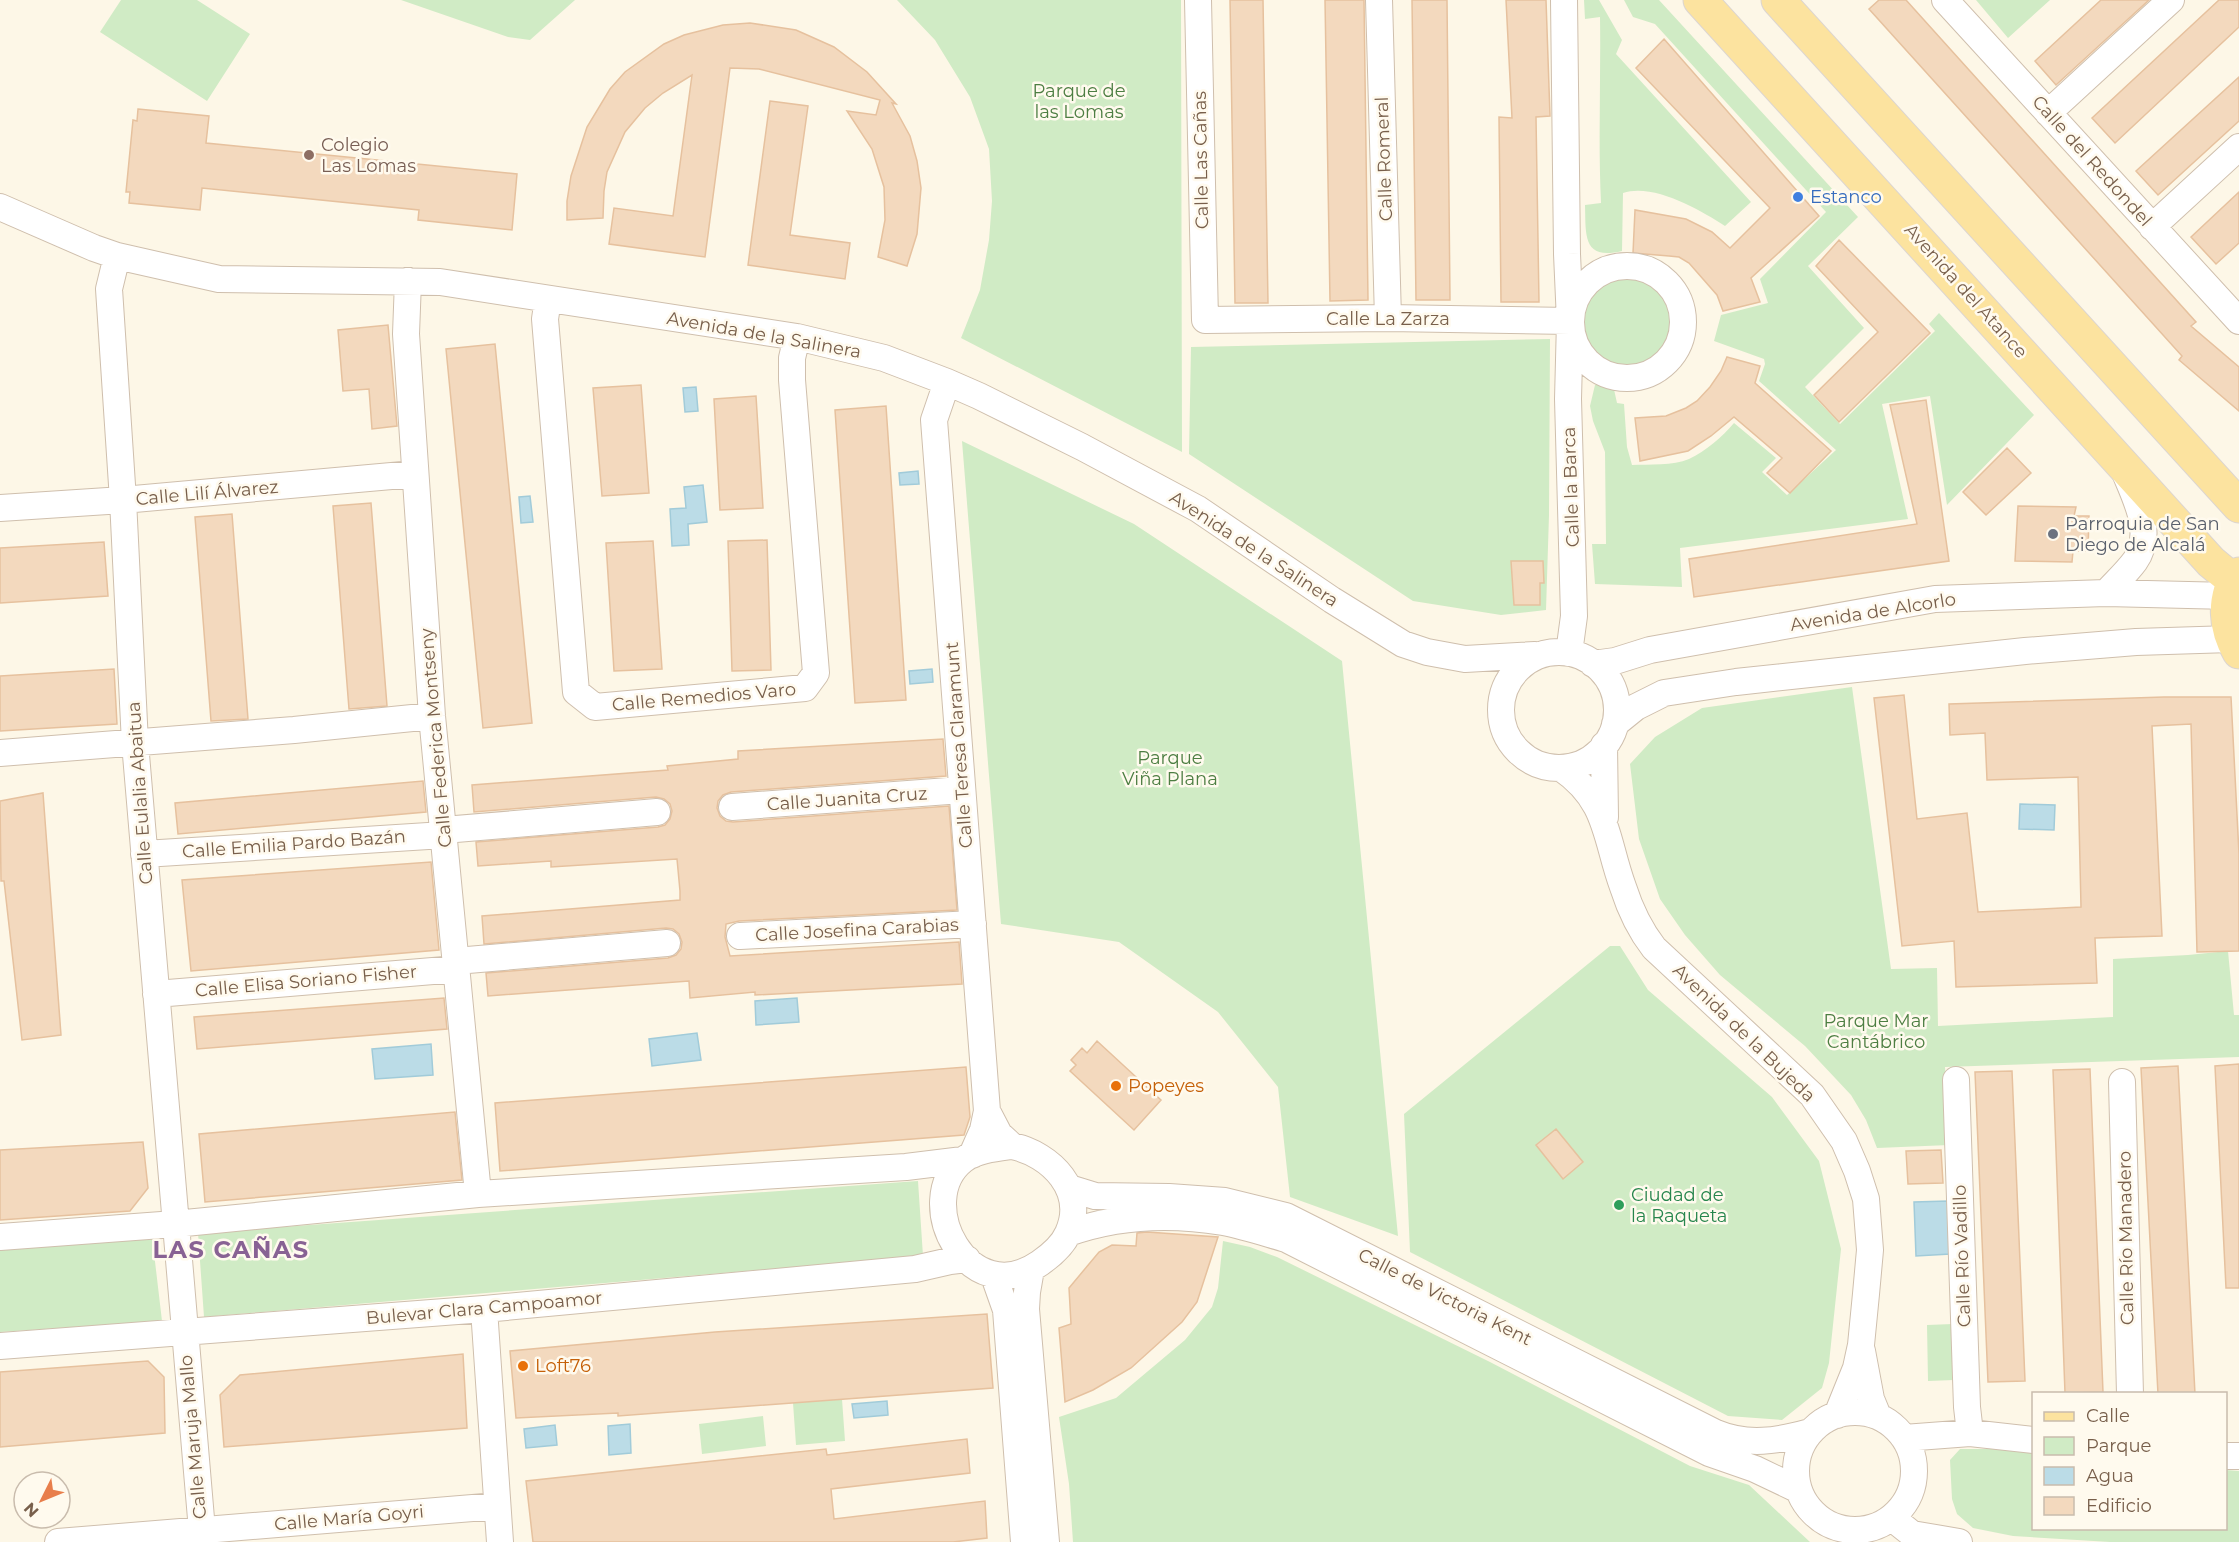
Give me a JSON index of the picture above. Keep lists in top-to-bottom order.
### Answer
{
  "streets": {
    "main road": ["Avenida del Atance"],
    "street": [
      "Calle Romeral",
      "Calle Las Cañas",
      "Calle del Redondel",
      "Calle La Zarza",
      "Avenida de la Salinera",
      "Calle la Barca",
      "Calle Lilí Álvarez",
      "Avenida de Alcorlo",
      "Calle Remedios Varo",
      "Calle Federica Montseny",
      "Calle Teresa Claramunt",
      "Calle Eulalia Abaitua",
      "Calle Juanita Cruz",
      "Calle Emilia Pardo Bazán",
      "Calle Josefina Carabias",
      "Calle Elisa Soriano Fisher",
      "Avenida de la Bujeda",
      "Calle Río Manadero",
      "Calle Río Vadillo",
      "Calle de Victoria Kent",
      "Bulevar Clara Campoamor",
      "Calle Maruja Mallo",
      "Calle María Goyri"
    ]
  },
  "crossings": [
    ["Calle Romeral", "Calle La Zarza"],
    ["Calle Las Cañas", "Calle La Zarza"],
    ["Avenida del Atance", "Avenida de Alcorlo"],
    ["Calle La Zarza", "Calle la Barca"],
    ["Avenida de la Salinera", "Calle la Barca"],
    ["Avenida de la Salinera", "Avenida de Alcorlo"],
    ["Avenida de la Salinera", "Calle Remedios Varo"],
    ["Avenida de la Salinera", "Calle Federica Montseny"],
    ["Avenida de la Salinera", "Calle Teresa Claramunt"],
    ["Avenida de la Salinera", "Calle Eulalia Abaitua"],
    ["Avenida de la Salinera", "Avenida de la Bujeda"],
    ["Calle la Barca", "Avenida de Alcorlo"],
    ["Calle la Barca", "Avenida de la Bujeda"],
    ["Calle Lilí Álvarez", "Calle Federica Montseny"],
    ["Calle Lilí Álvarez", "Calle Eulalia Abaitua"],
    ["Avenida de Alcorlo", "Avenida de la Bujeda"],
    ["Calle Federica Montseny", "Calle Emilia Pardo Bazán"],
    ["Calle Federica Montseny", "Calle Elisa Soriano Fisher"],
    ["Calle Teresa Claramunt", "Calle Juanita Cruz"],
    ["Calle Teresa Claramunt", "Calle Josefina Carabias"],
    ["Calle Teresa Claramunt", "Calle de Victoria Kent"],
    ["Calle Teresa Claramunt", "Bulevar Clara Campoamor"],
    ["Calle Eulalia Abaitua", "Calle Emilia Pardo Bazán"],
    ["Calle Eulalia Abaitua", "Calle Elisa Soriano Fisher"],
    ["Calle Eulalia Abaitua", "Bulevar Clara Campoamor"],
    ["Calle Eulalia Abaitua", "Calle Maruja Mallo"],
    ["Avenida de la Bujeda", "Calle de Victoria Kent"],
    ["Calle de Victoria Kent", "Bulevar Clara Campoamor"],
    ["Bulevar Clara Campoamor", "Calle Maruja Mallo"],
    ["Calle Maruja Mallo", "Calle María Goyri"]
  ],
  "districts": ["LAS CAÑAS"],
  "parks": ["Parque de las Lomas", "Parque Viña Plana", "Parque Mar Cantábrico"],
  "places": [
    "Colegio Las Lomas",
    "Estanco",
    "Parroquia de San Diego de Alcalá",
    "Popeyes",
    "Ciudad de la Raqueta",
    "Loft76"
  ],
  "legend": [
    "Calle",
    "Parque",
    "Agua",
    "Edificio"
  ],
  "north": "bottom left"
}
